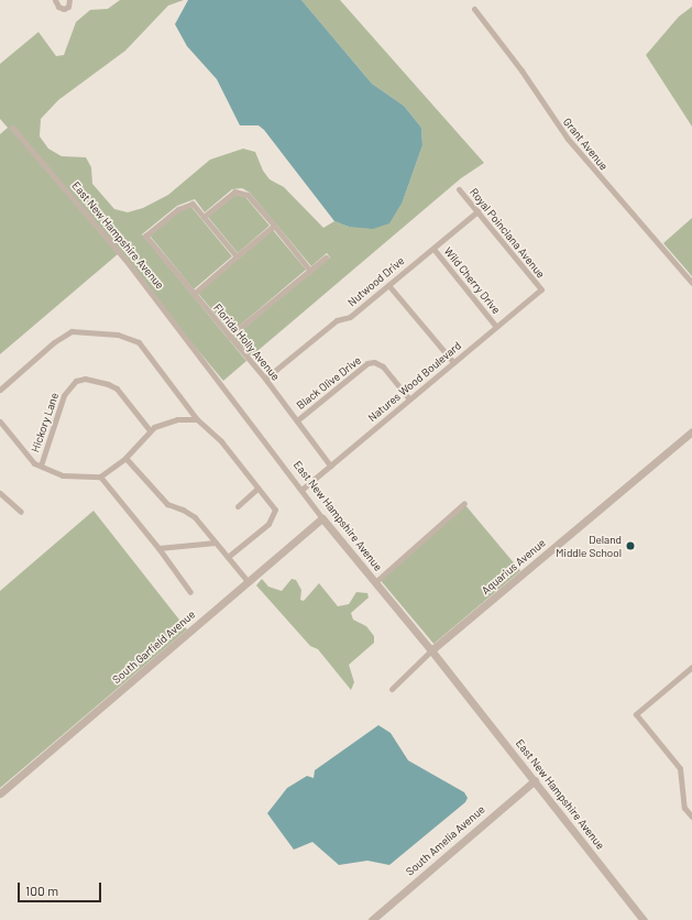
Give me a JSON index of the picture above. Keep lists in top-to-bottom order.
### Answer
{
  "streets": {
    "street": [
      "Grant Avenue",
      "Royal Poinciana Avenue",
      "East New Hampshire Avenue",
      "Wild Cherry Drive",
      "Nutwood Drive",
      "Florida Holly Avenue",
      "Natures Wood Boulevard",
      "Black Olive Drive",
      "Hickory Lane",
      "Aquarius Avenue",
      "South Garfield Avenue",
      "South Amelia Avenue"
    ]
  },
  "crossings": [
    ["Royal Poinciana Avenue", "Nutwood Drive"],
    ["Royal Poinciana Avenue", "Natures Wood Boulevard"],
    ["East New Hampshire Avenue", "Natures Wood Boulevard"],
    ["East New Hampshire Avenue", "Aquarius Avenue"],
    ["East New Hampshire Avenue", "South Garfield Avenue"],
    ["East New Hampshire Avenue", "South Amelia Avenue"],
    ["Wild Cherry Drive", "Nutwood Drive"],
    ["Wild Cherry Drive", "Natures Wood Boulevard"],
    ["Nutwood Drive", "Florida Holly Avenue"],
    ["Florida Holly Avenue", "Natures Wood Boulevard"],
    ["Florida Holly Avenue", "Black Olive Drive"],
    ["Natures Wood Boulevard", "Black Olive Drive"]
  ],
  "places": ["Deland Middle School"],
  "scale_bar": "100 m"
}
